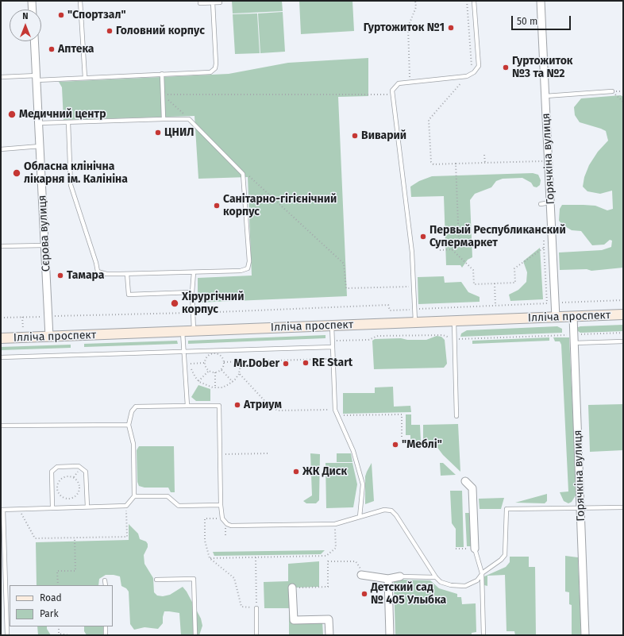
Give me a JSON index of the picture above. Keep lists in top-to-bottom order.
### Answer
{
  "streets": {
    "main road": ["Ілліча проспект"],
    "street": ["Горячкіна вулиця", "Сєрова вулиця"]
  },
  "crossings": [
    ["Горячкіна вулиця", "Ілліча проспект"],
    ["Сєрова вулиця", "Ілліча проспект"]
  ],
  "places": [
    "\"Спортзал\"",
    "Гуртожиток №1",
    "Головний корпус",
    "Аптека",
    "Гуртожиток №3 та №2",
    "Медичний центр",
    "ЦНИЛ",
    "Виварий",
    "Обласна клінічна лікарня ім. Калініна",
    "Санітарно-гігієнічний корпус",
    "Первый Республиканский Супермаркет",
    "Тамара",
    "Хірургічний корпус",
    "RE Start",
    "Mr.Dober",
    "Атриум",
    "\"Меблі\"",
    "ЖК Диск",
    "Детский сад № 405 Улыбка"
  ],
  "legend": ["Road", "Park"],
  "scale_bar": "50 m",
  "north": "top"
}
